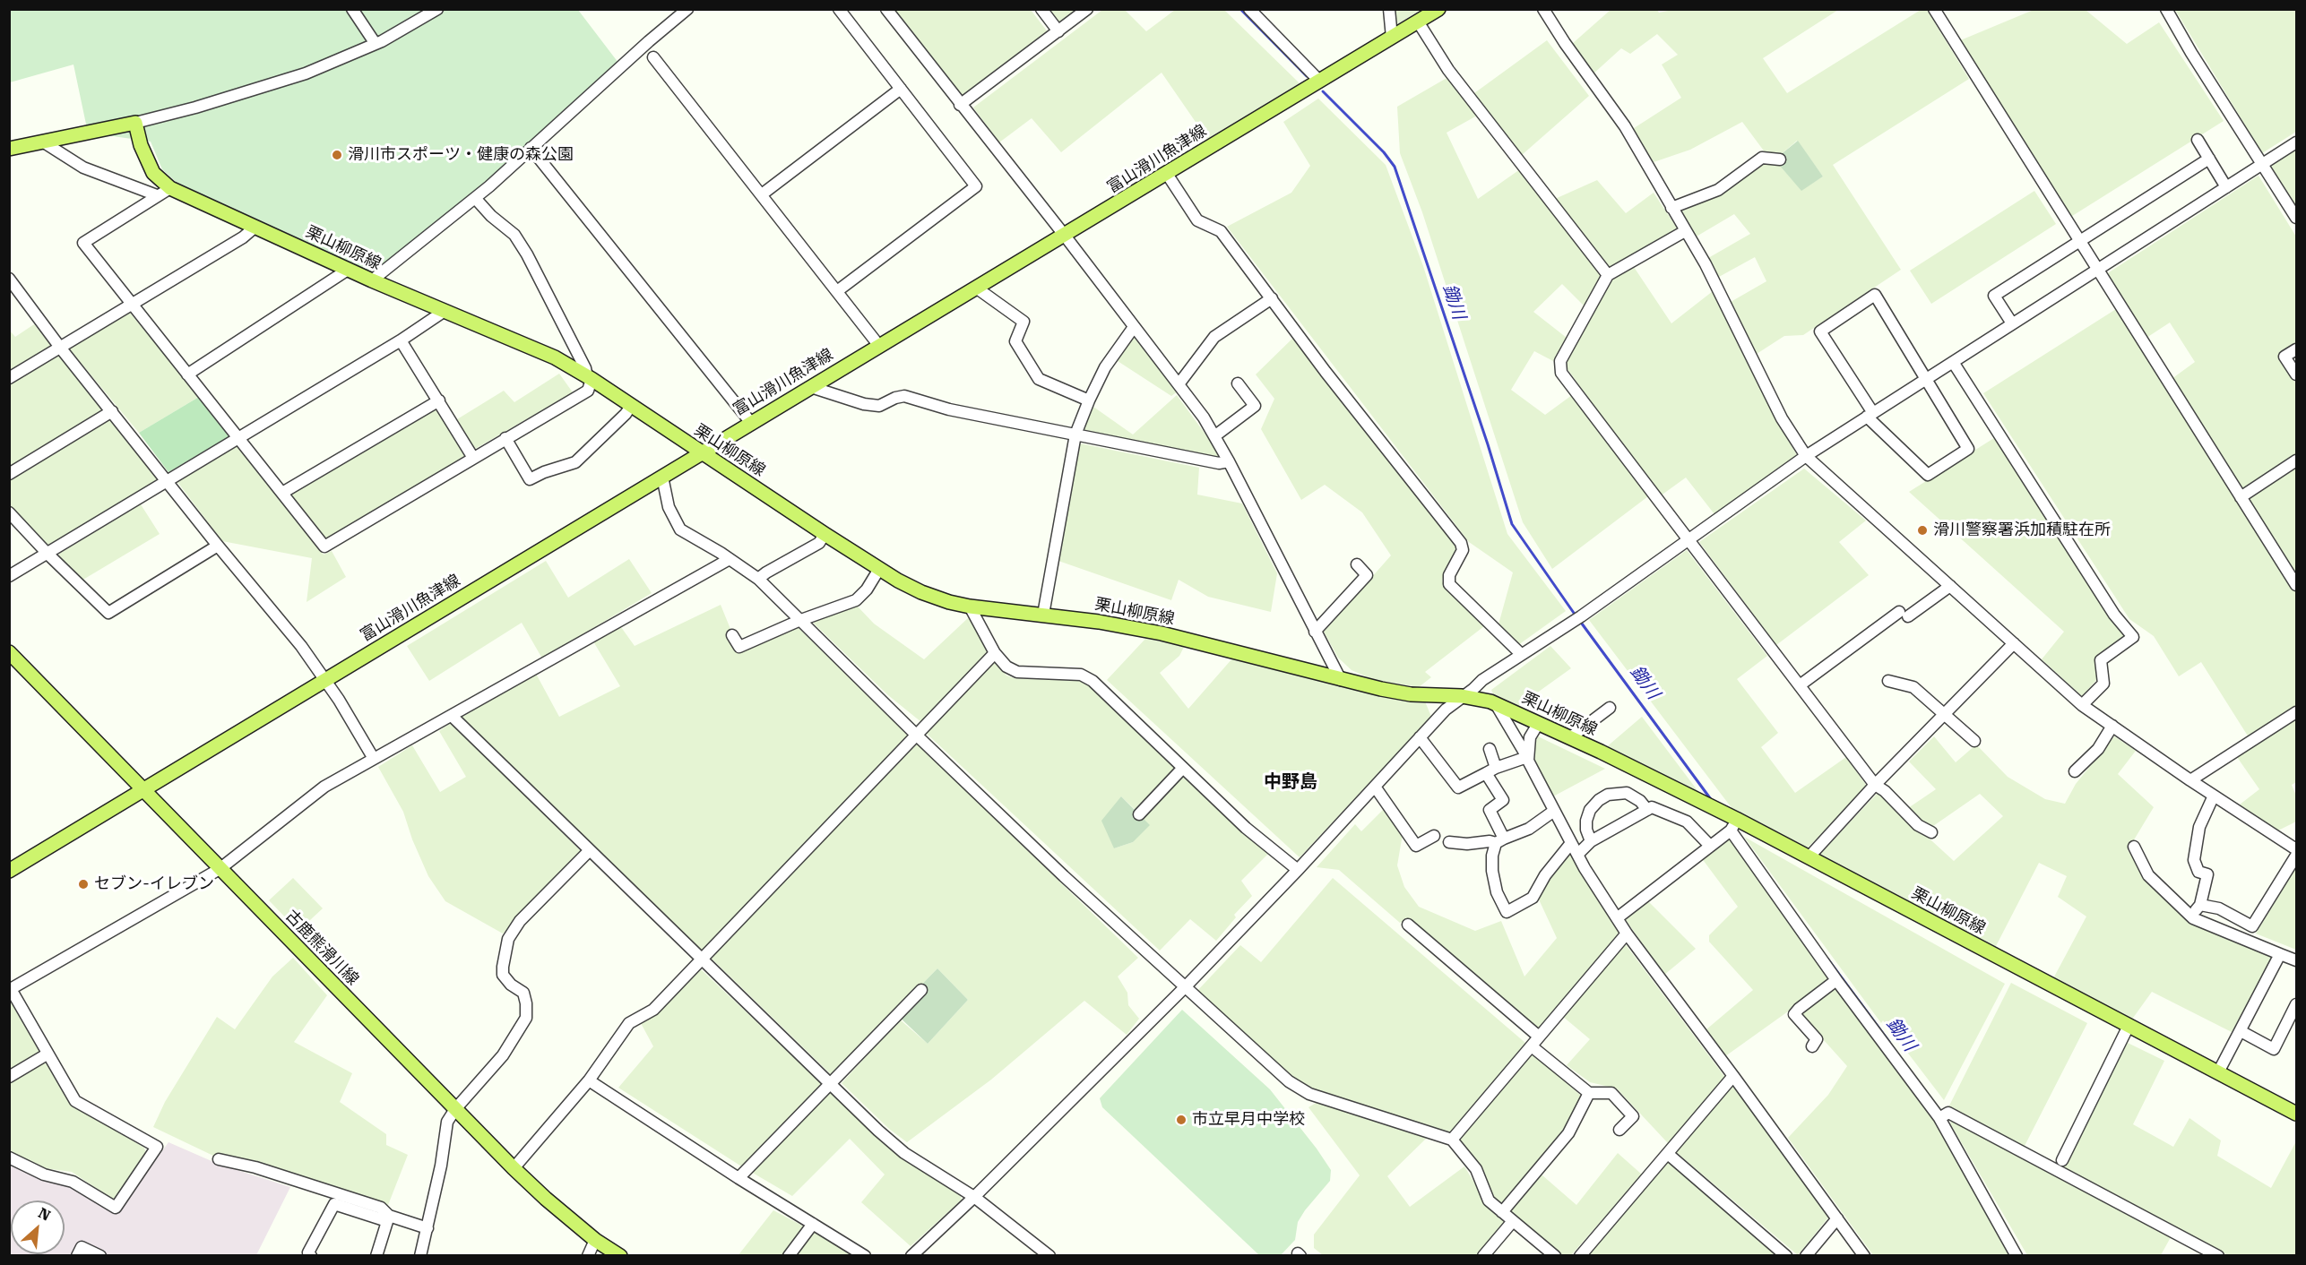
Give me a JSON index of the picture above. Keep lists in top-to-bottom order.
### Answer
{
  "streets": {
    "main road": ["富山滑川魚津線", "栗山柳原線", "古鹿熊滑川線"]
  },
  "crossings": [
    ["富山滑川魚津線", "栗山柳原線"],
    ["富山滑川魚津線", "古鹿熊滑川線"]
  ],
  "districts": ["中野島"],
  "water": ["鋤川"],
  "places": [
    "滑川市スポーツ・健康の森公園",
    "滑川警察署浜加積駐在所",
    "セブン-イレブン",
    "市立早月中学校"
  ],
  "north": "top right"
}
